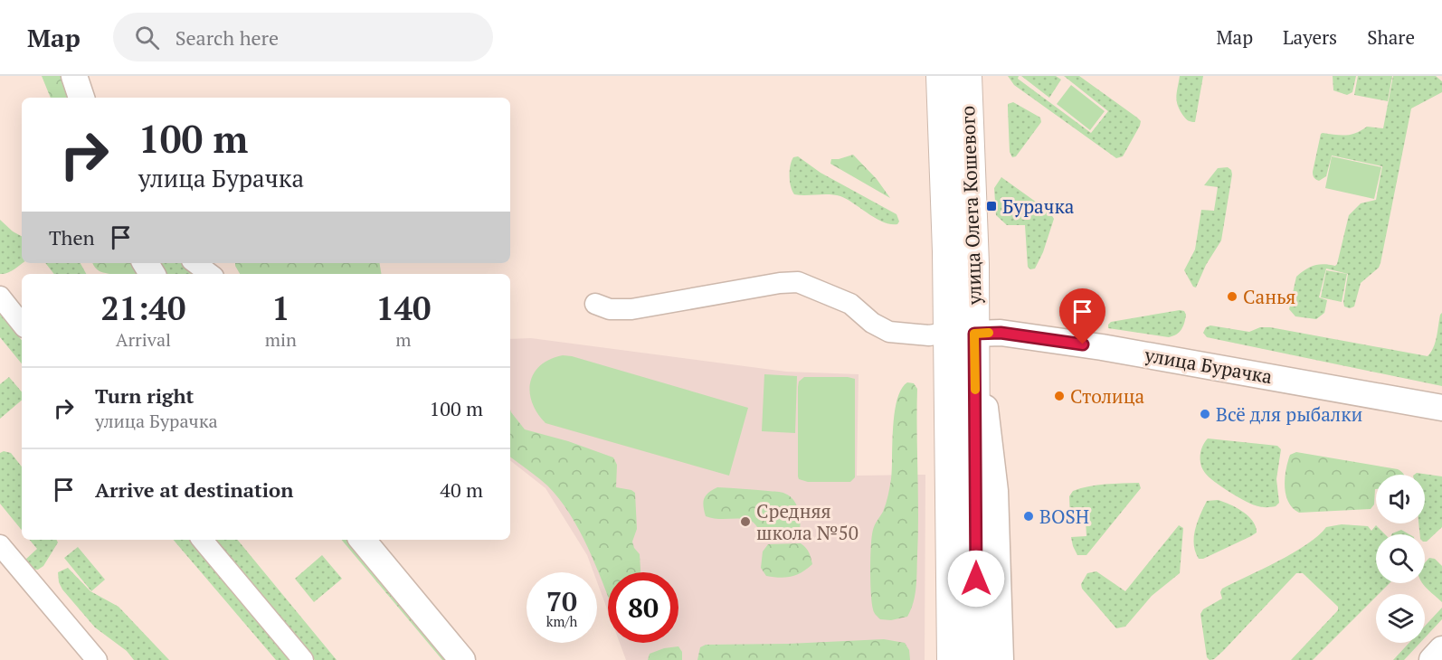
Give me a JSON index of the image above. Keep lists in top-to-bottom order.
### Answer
{
  "streets": {
    "highway": ["улица Олега Кошевого"],
    "main road": ["улица Бурачка"]
  },
  "crossings": [
    ["улица Олега Кошевого", "улица Бурачка"]
  ],
  "places": {
    "transit": ["Бурачка"],
    "other": [
      "Санья",
      "Столица",
      "Всё для рыбалки",
      "BOSH",
      "Средняя школа №50"
    ]
  },
  "page": {
    "header": "Map",
    "search": "Search here",
    "nav": ["Map", "Layers", "Share"],
    "turn": ["100 m", "улица Бурачка"],
    "then": "Then",
    "eta": [
      "21:40",
      "Arrival",
      "1",
      "min",
      "140",
      "m"
    ],
    "list": [
      {
        "name": "Turn right",
        "note": "улица Бурачка",
        "value": "100 m"
      },
      {
        "name": "Arrive at destination",
        "value": "40 m"
      }
    ],
    "speed": "70 km/h",
    "limit": "80"
  }
}
